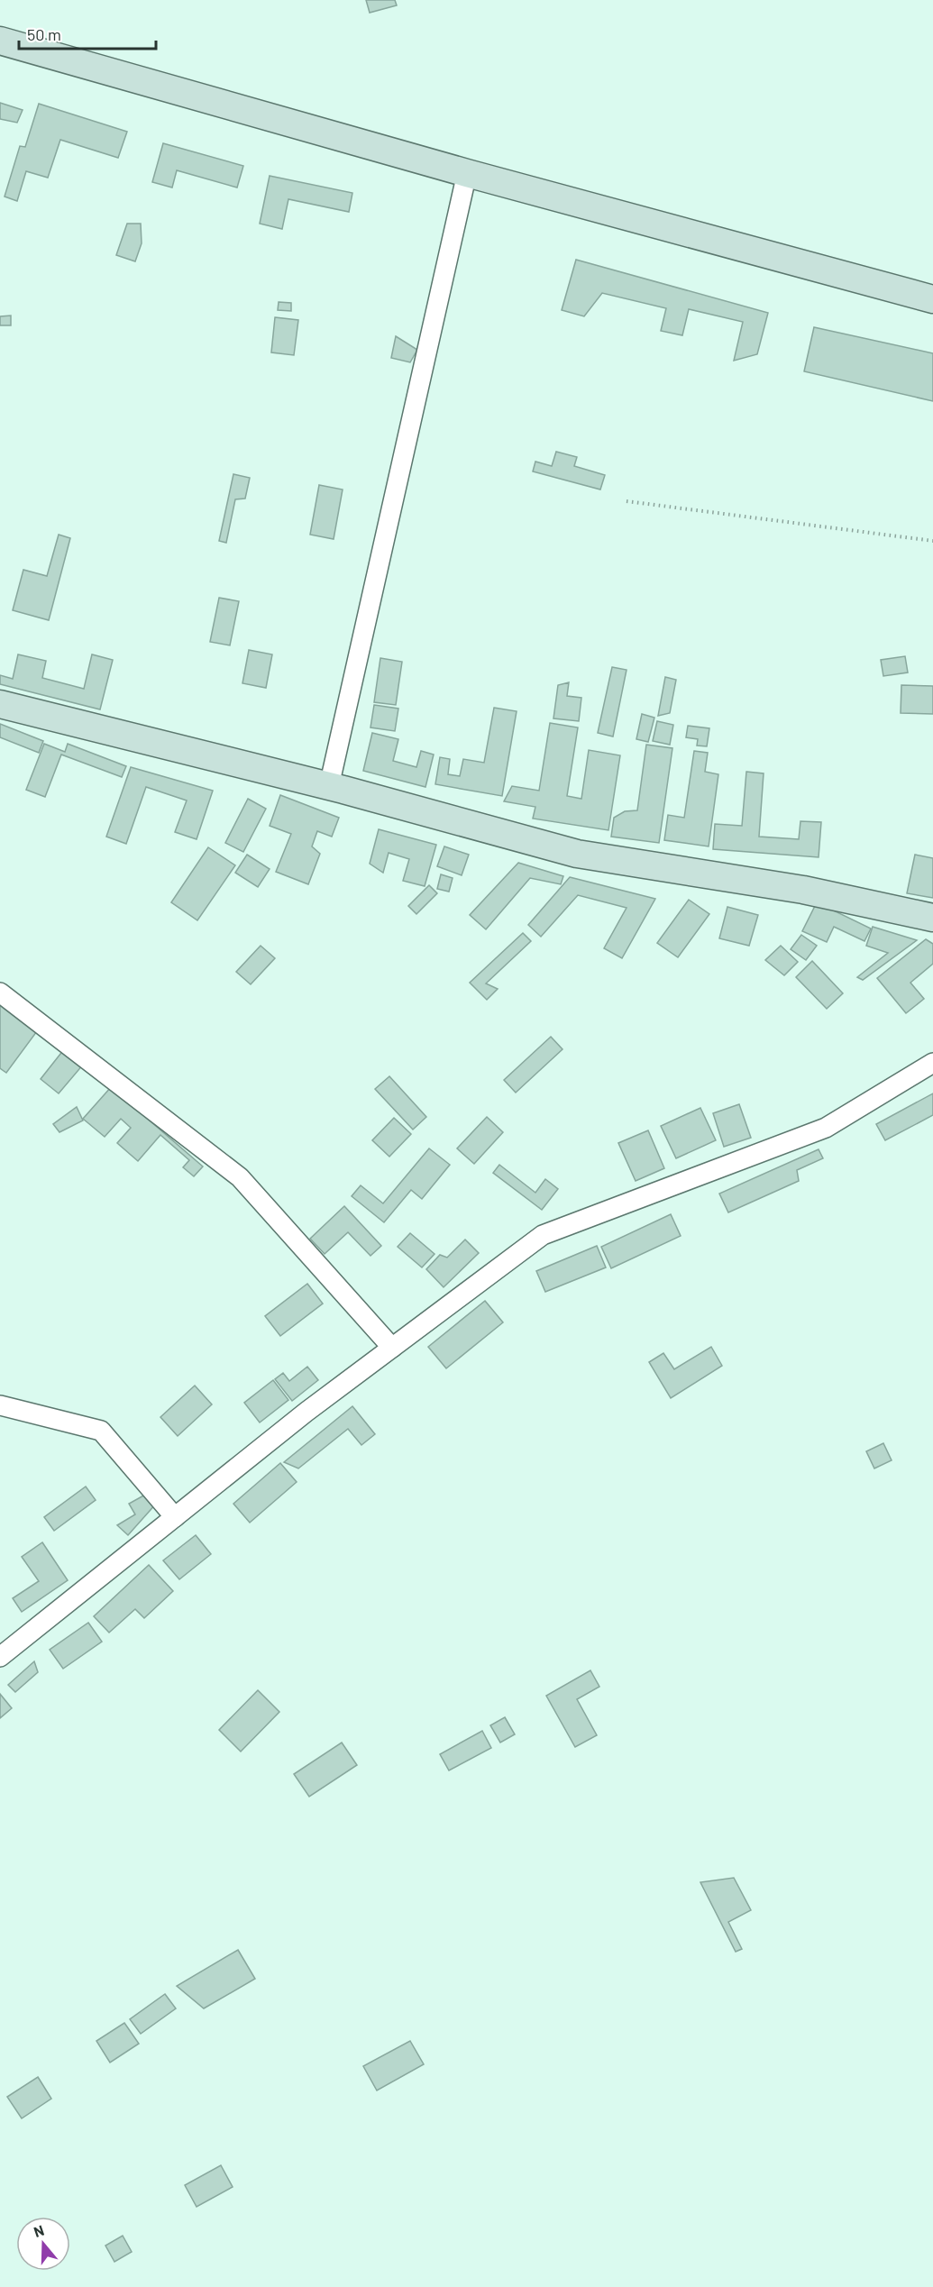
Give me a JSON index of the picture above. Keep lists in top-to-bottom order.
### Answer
{
  "scale_bar": "50 m",
  "north": "top"
}
